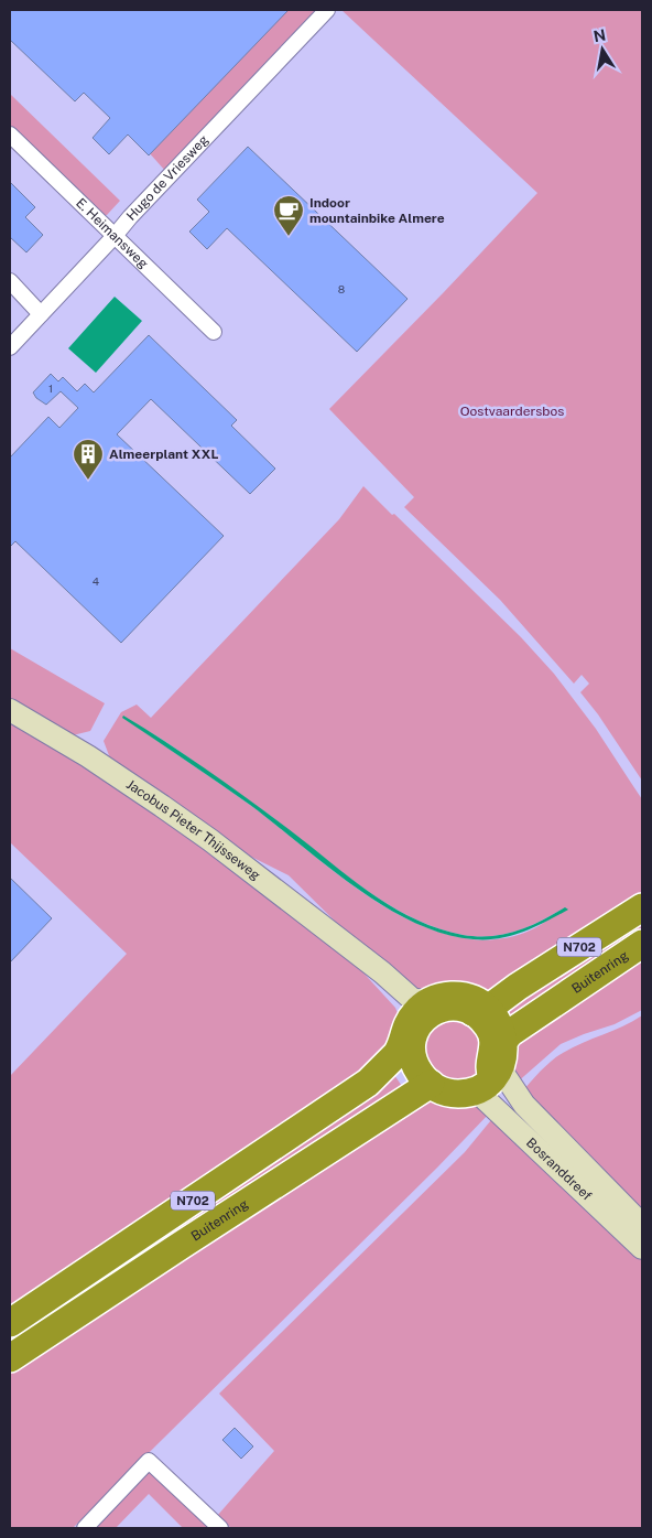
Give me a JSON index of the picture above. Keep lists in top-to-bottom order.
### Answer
{
  "streets": {
    "highway": ["N702", "Buitenring"],
    "street": [
      "Hugo de Vriesweg",
      "E. Heimansweg",
      "Jacobus Pieter Thijsseweg",
      "Bosranddreef"
    ]
  },
  "crossings": [
    ["Hugo de Vriesweg", "E. Heimansweg"],
    ["Jacobus Pieter Thijsseweg", "N702"],
    ["Jacobus Pieter Thijsseweg", "Buitenring"],
    ["Jacobus Pieter Thijsseweg", "Bosranddreef"],
    ["N702", "Buitenring"],
    ["N702", "Bosranddreef"],
    ["Buitenring", "Bosranddreef"]
  ],
  "parks": ["Oostvaardersbos"],
  "places": {
    "cafe": ["Indoor mountainbike Almere"],
    "building": ["Almeerplant XXL"]
  },
  "house_numbers": ["8", "1", "4"],
  "north": "top"
}
